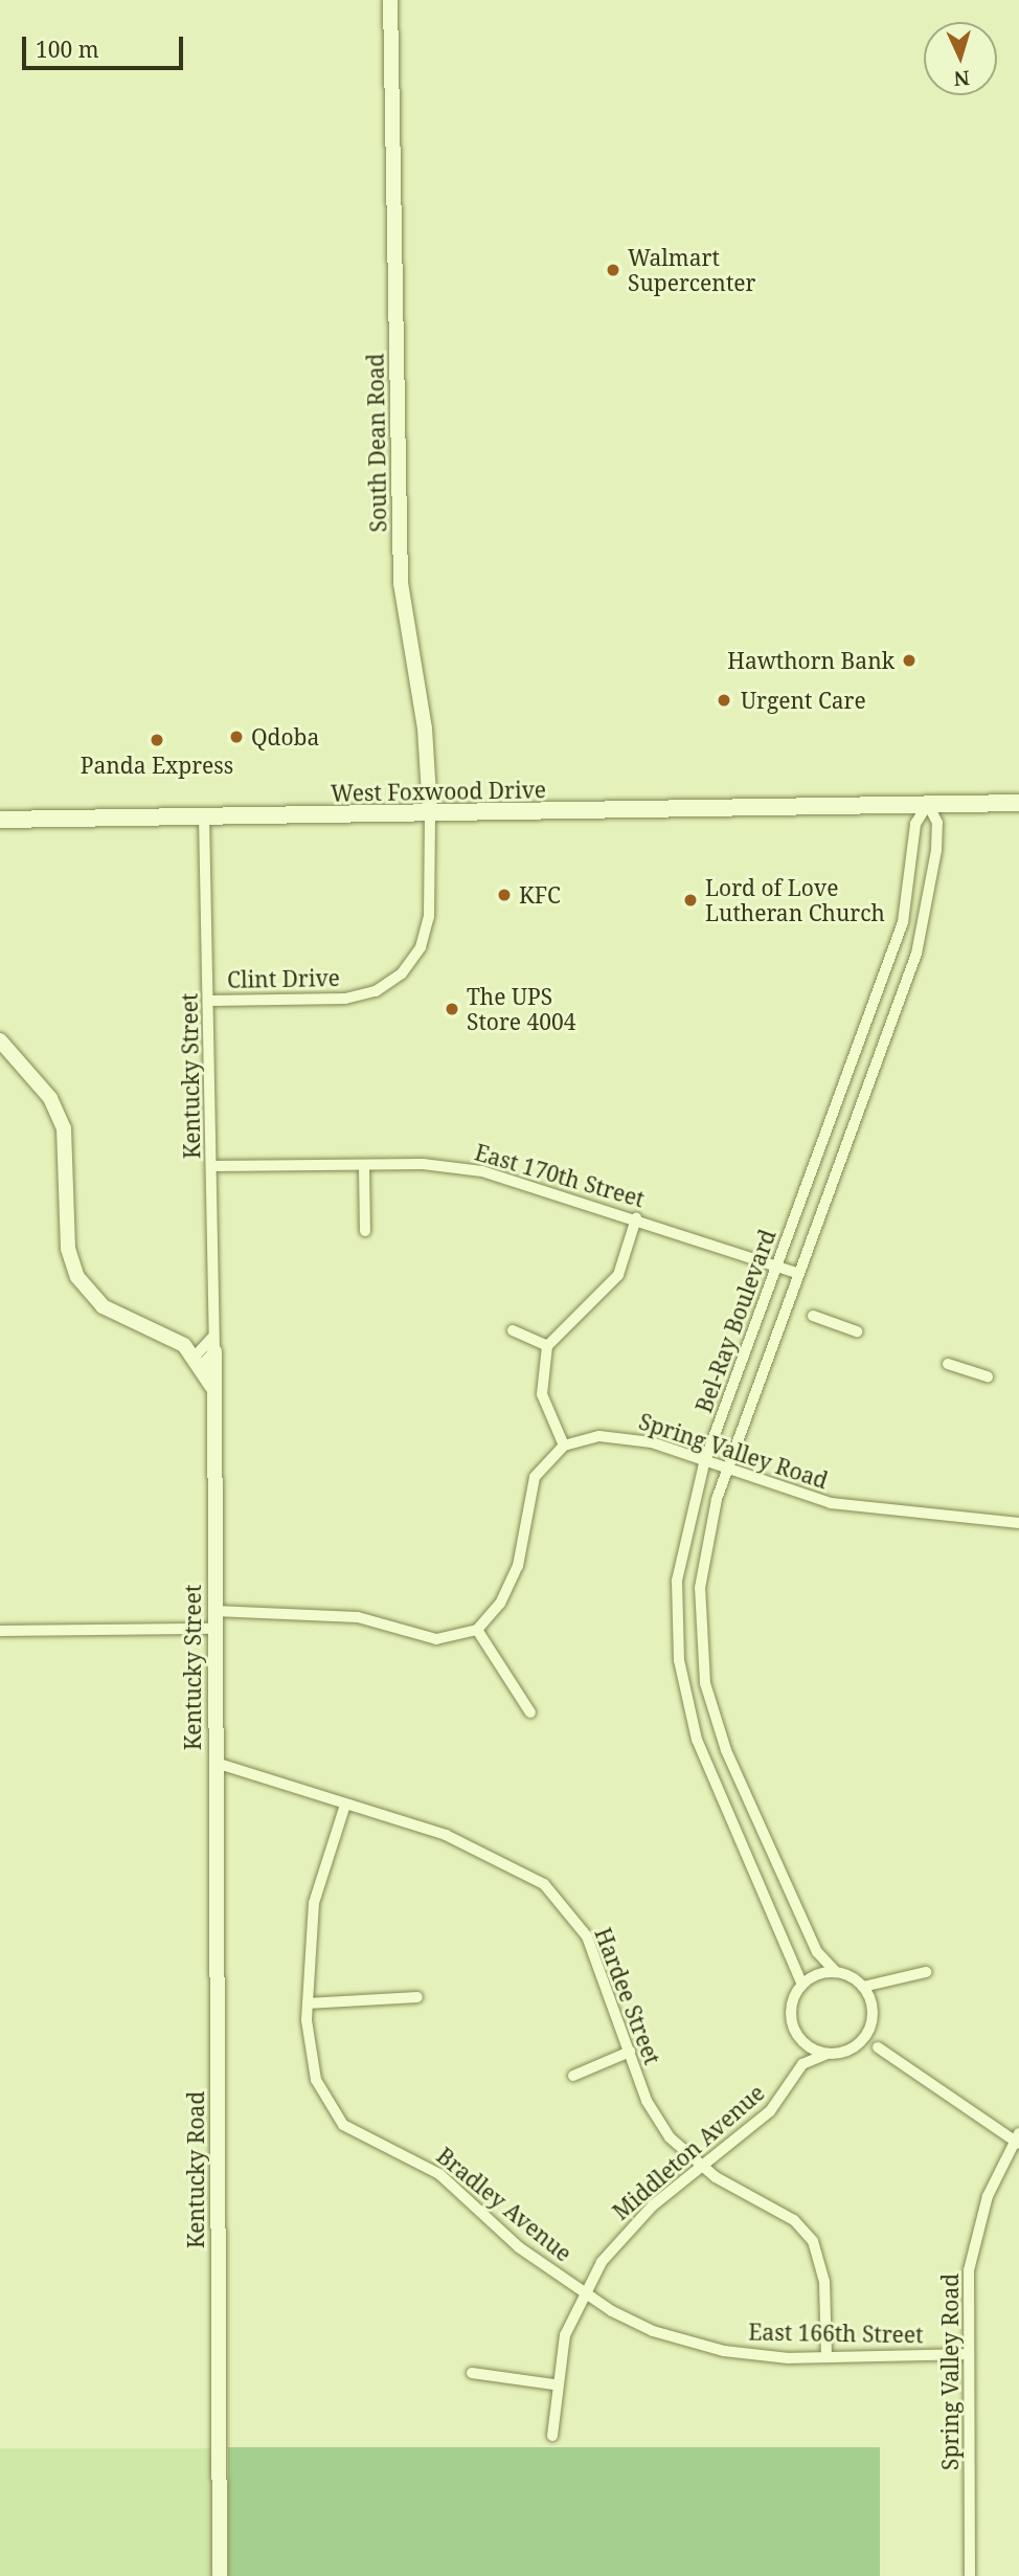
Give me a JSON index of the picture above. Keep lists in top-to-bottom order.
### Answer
{
  "streets": {
    "main road": ["West Foxwood Drive"],
    "street": [
      "South Dean Road",
      "Clint Drive",
      "Kentucky Street",
      "East 170th Street",
      "Bel-Ray Boulevard",
      "Spring Valley Road",
      "Hardee Street",
      "Middleton Avenue",
      "Kentucky Road",
      "Bradley Avenue",
      "East 166th Street"
    ]
  },
  "crossings": [
    ["South Dean Road", "West Foxwood Drive"],
    ["South Dean Road", "Clint Drive"],
    ["West Foxwood Drive", "Clint Drive"],
    ["West Foxwood Drive", "Kentucky Street"],
    ["West Foxwood Drive", "Bel-Ray Boulevard"],
    ["Clint Drive", "Kentucky Street"],
    ["Kentucky Street", "East 170th Street"],
    ["Kentucky Street", "Hardee Street"],
    ["Kentucky Street", "Kentucky Road"],
    ["East 170th Street", "Bel-Ray Boulevard"],
    ["Bel-Ray Boulevard", "Spring Valley Road"],
    ["Spring Valley Road", "East 166th Street"],
    ["Hardee Street", "Middleton Avenue"],
    ["Hardee Street", "Kentucky Road"],
    ["Hardee Street", "Bradley Avenue"],
    ["Hardee Street", "East 166th Street"],
    ["Middleton Avenue", "Bradley Avenue"],
    ["Middleton Avenue", "East 166th Street"],
    ["Bradley Avenue", "East 166th Street"]
  ],
  "places": [
    "Walmart Supercenter",
    "Hawthorn Bank",
    "Urgent Care",
    "Qdoba",
    "Panda Express",
    "KFC",
    "Lord of Love Lutheran Church",
    "The UPS Store 4004"
  ],
  "scale_bar": "100 m",
  "north": "bottom"
}
